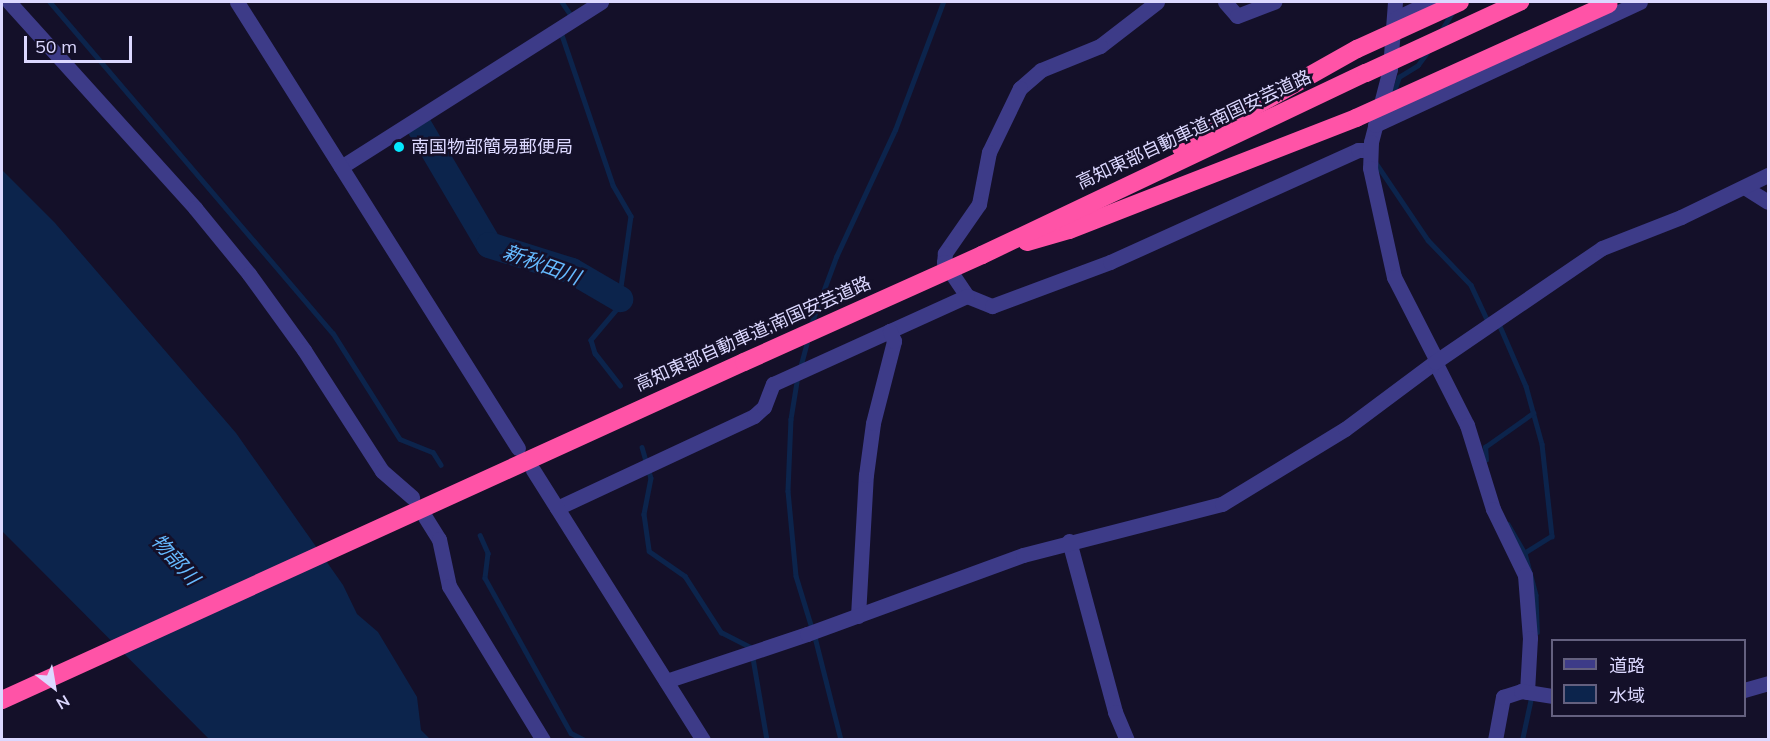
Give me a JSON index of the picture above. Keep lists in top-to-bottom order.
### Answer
{
  "streets": {
    "highway": ["高知東部自動車道;南国安芸道路"]
  },
  "water": ["新秋田川", "物部川"],
  "places": ["南国物部簡易郵便局"],
  "legend": ["道路", "水域"],
  "scale_bar": "50 m",
  "north": "bottom right"
}
